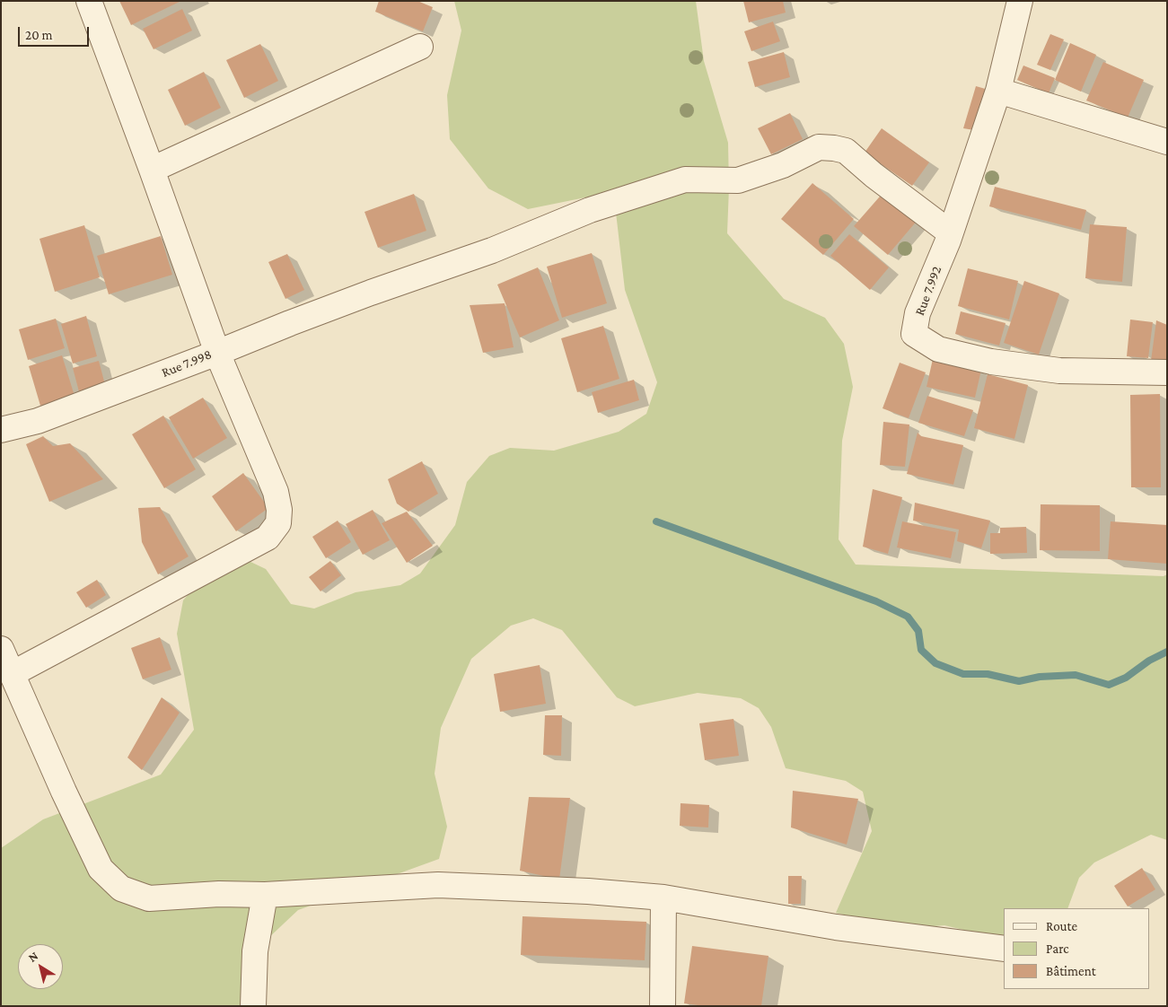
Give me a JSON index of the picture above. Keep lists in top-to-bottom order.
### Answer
{
  "streets": {
    "street": ["Rue 7.992", "Rue 7.998"]
  },
  "legend": ["Route", "Parc", "Bâtiment"],
  "scale_bar": "20 m",
  "north": "top left"
}
